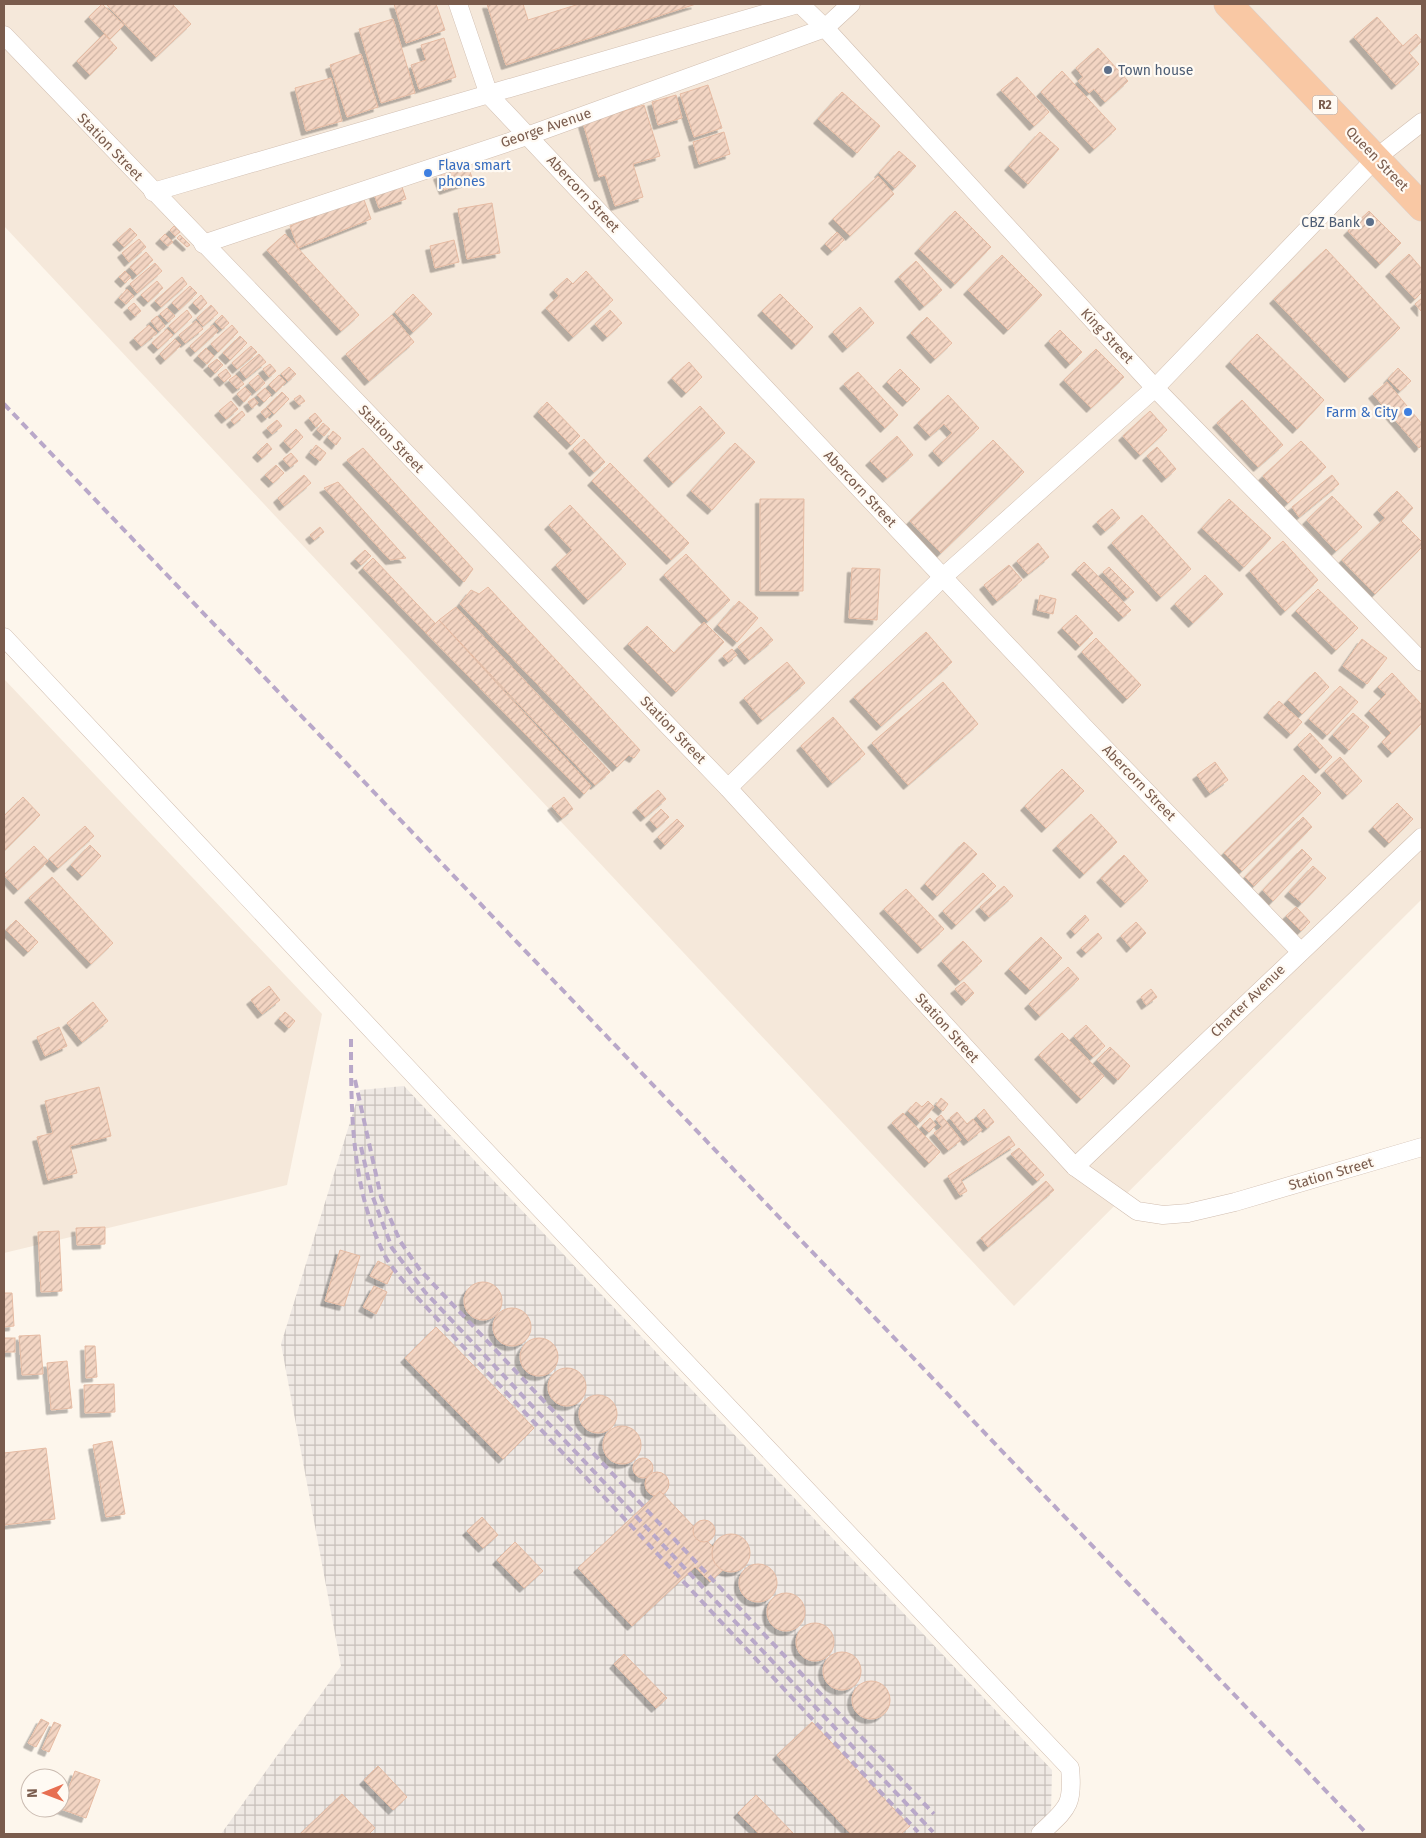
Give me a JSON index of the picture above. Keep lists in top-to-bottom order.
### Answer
{
  "streets": {
    "highway": ["R2", "Queen Street"],
    "street": [
      "George Avenue",
      "Station Street",
      "Abercorn Street",
      "King Street",
      "Charter Avenue"
    ]
  },
  "crossings": [
    ["George Avenue", "Station Street"],
    ["George Avenue", "Abercorn Street"],
    ["George Avenue", "King Street"],
    ["Station Street", "Charter Avenue"],
    ["Abercorn Street", "Charter Avenue"]
  ],
  "places": [
    "Town house",
    "Flava smart phones",
    "CBZ Bank",
    "Farm & City"
  ],
  "north": "left"
}
